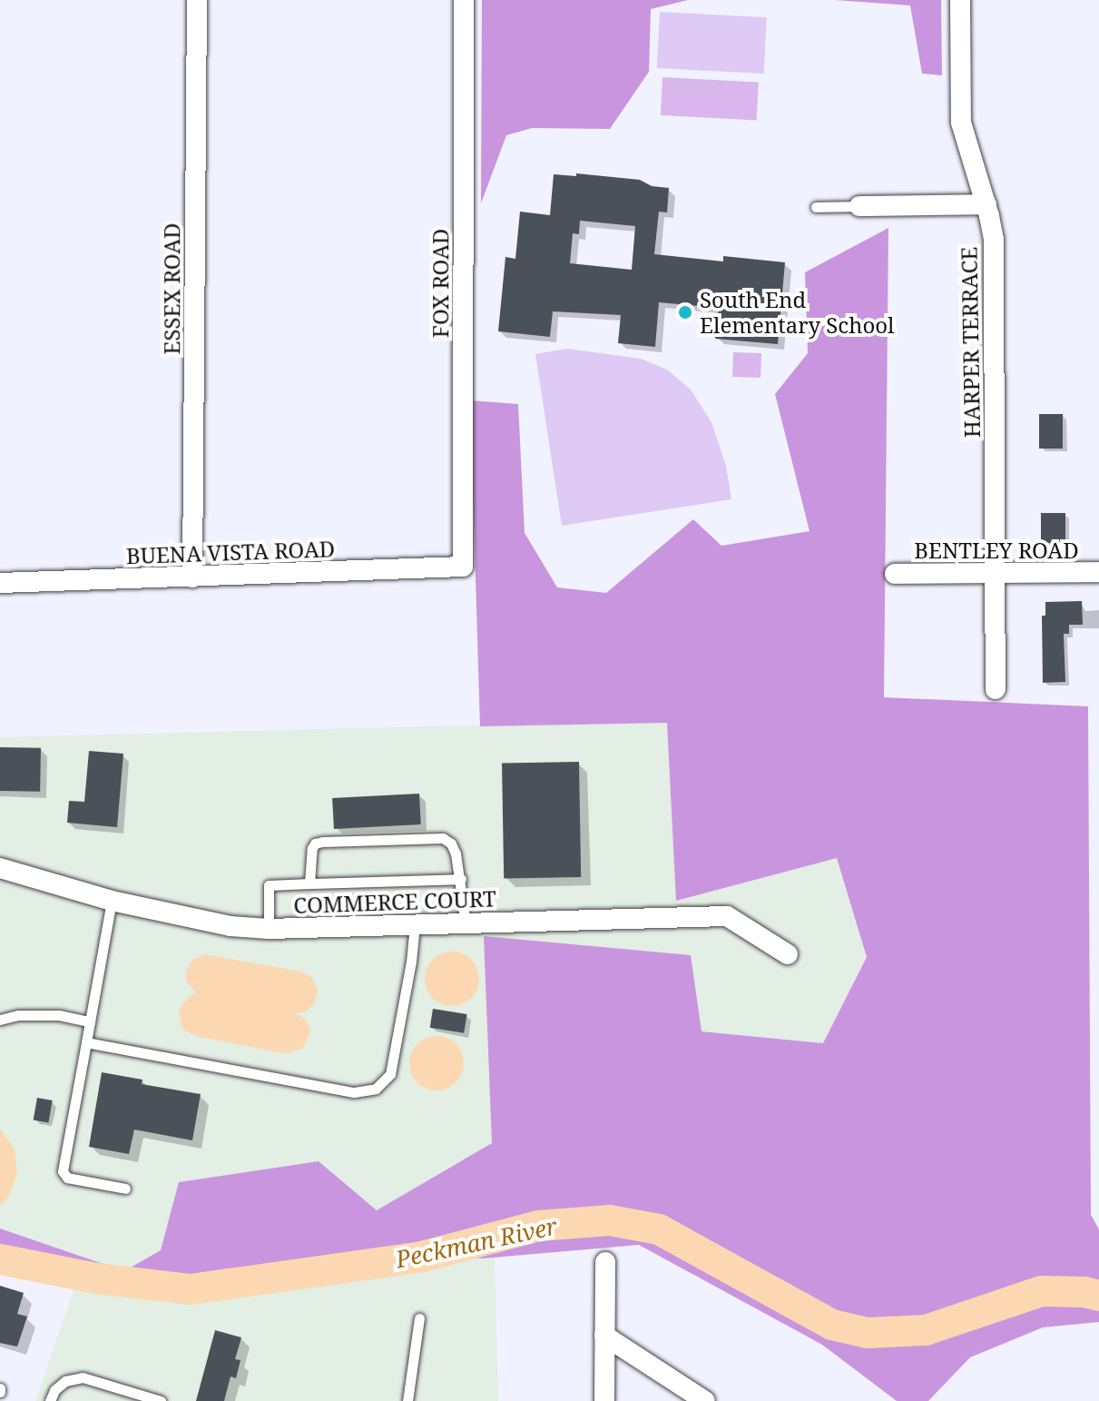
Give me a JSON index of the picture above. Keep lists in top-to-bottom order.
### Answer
{
  "streets": {
    "street": [
      "FOX ROAD",
      "ESSEX ROAD",
      "HARPER TERRACE",
      "BENTLEY ROAD",
      "BUENA VISTA ROAD",
      "COMMERCE COURT"
    ]
  },
  "crossings": [
    ["FOX ROAD", "BUENA VISTA ROAD"],
    ["ESSEX ROAD", "BUENA VISTA ROAD"],
    ["HARPER TERRACE", "BENTLEY ROAD"]
  ],
  "water": ["Peckman River"],
  "places": ["South End Elementary School"]
}
